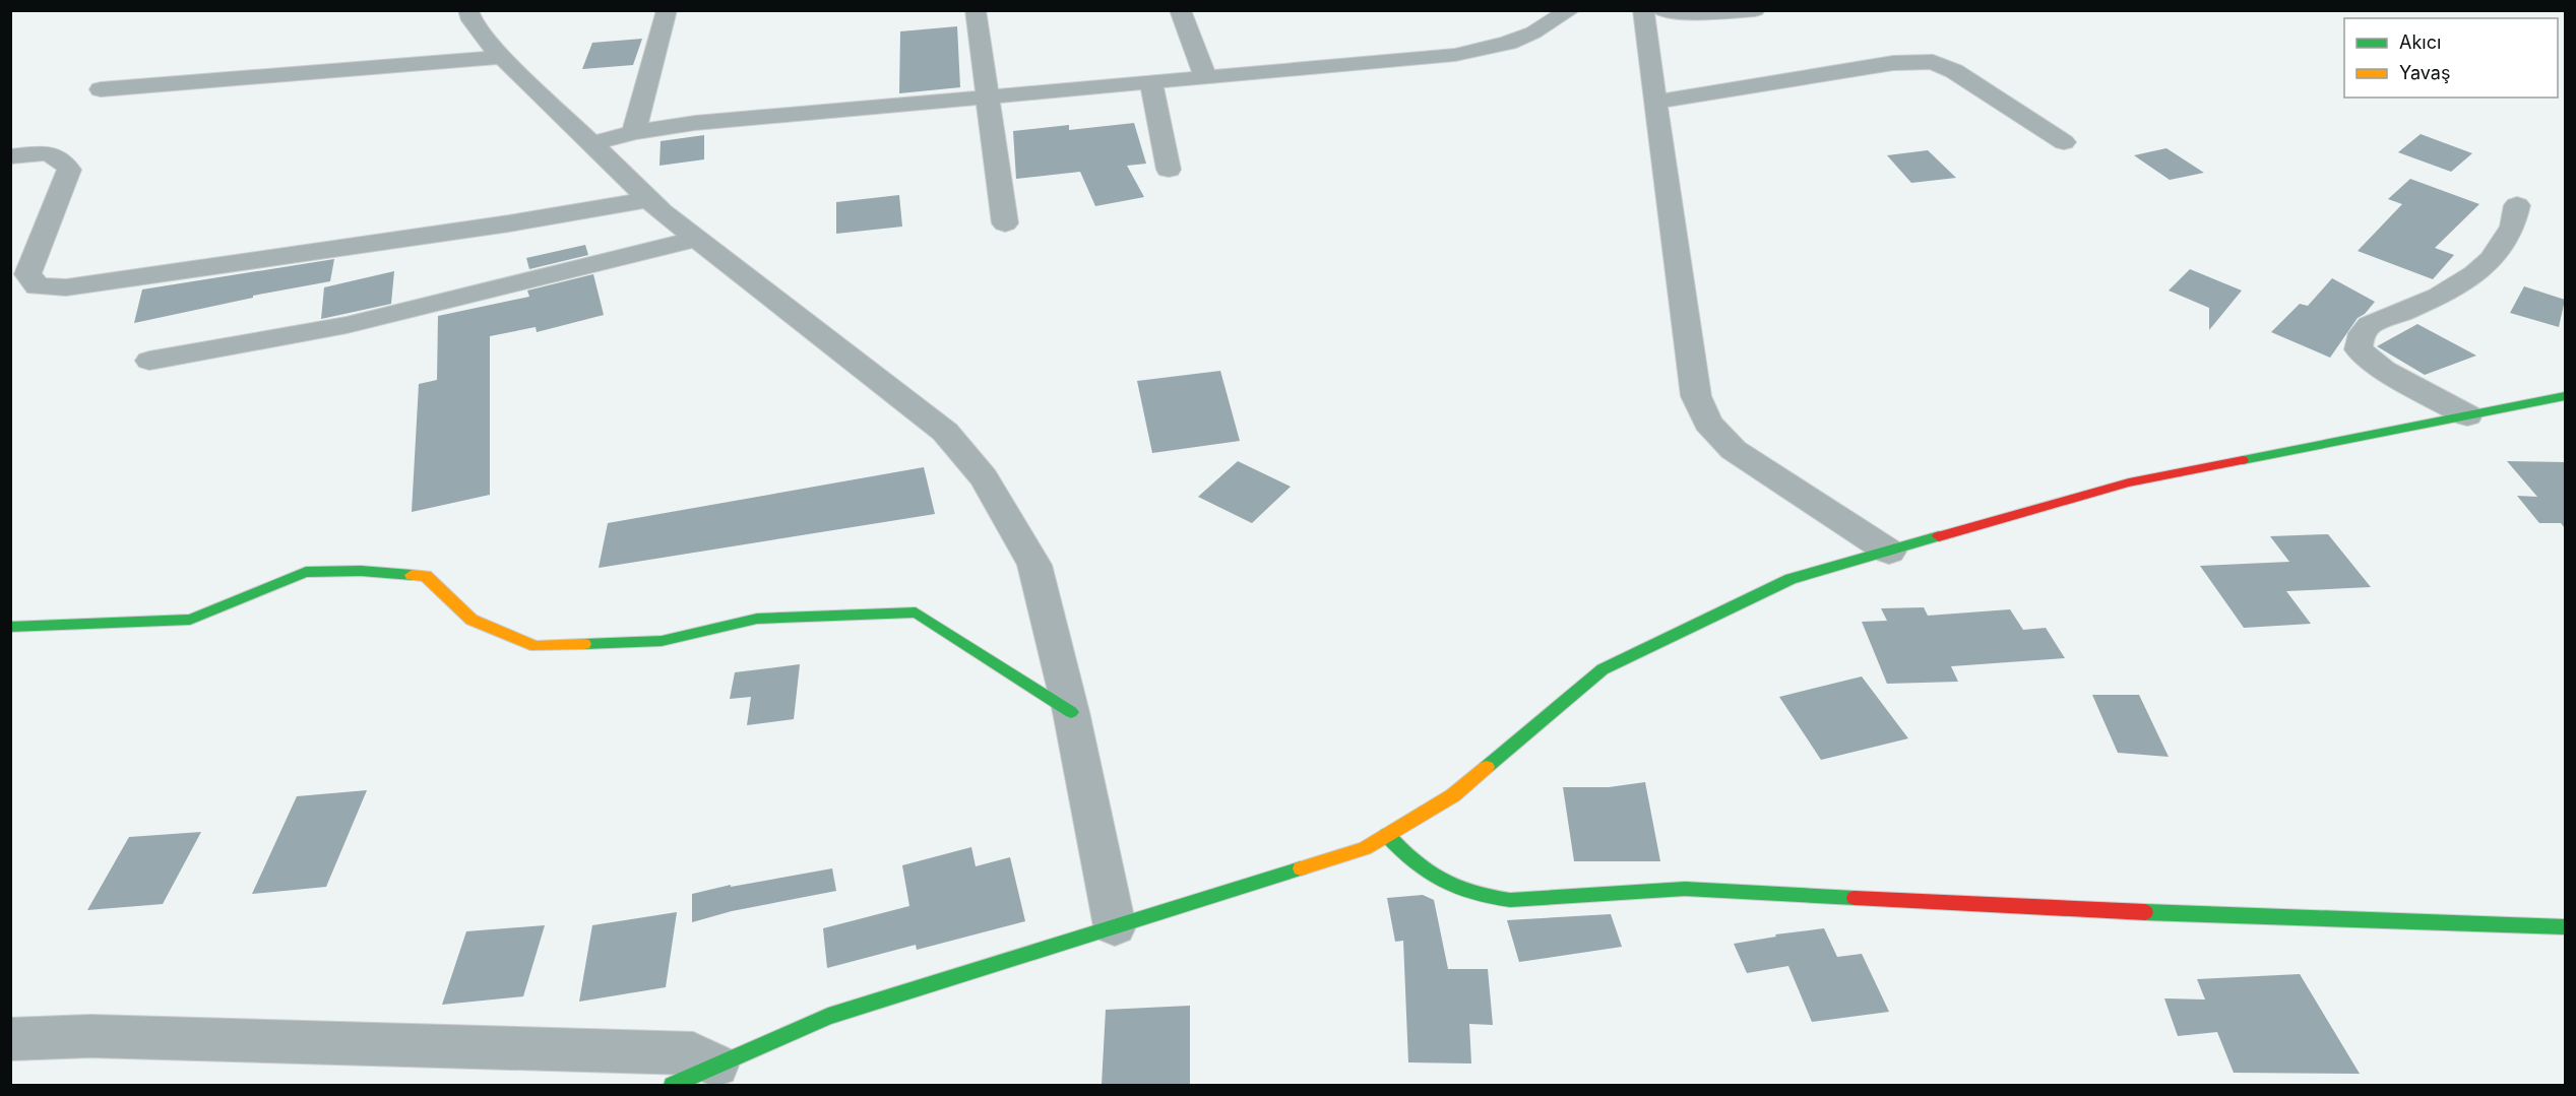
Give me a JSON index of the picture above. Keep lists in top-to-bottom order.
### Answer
{
  "legend": ["Akıcı", "Yavaş"]
}
